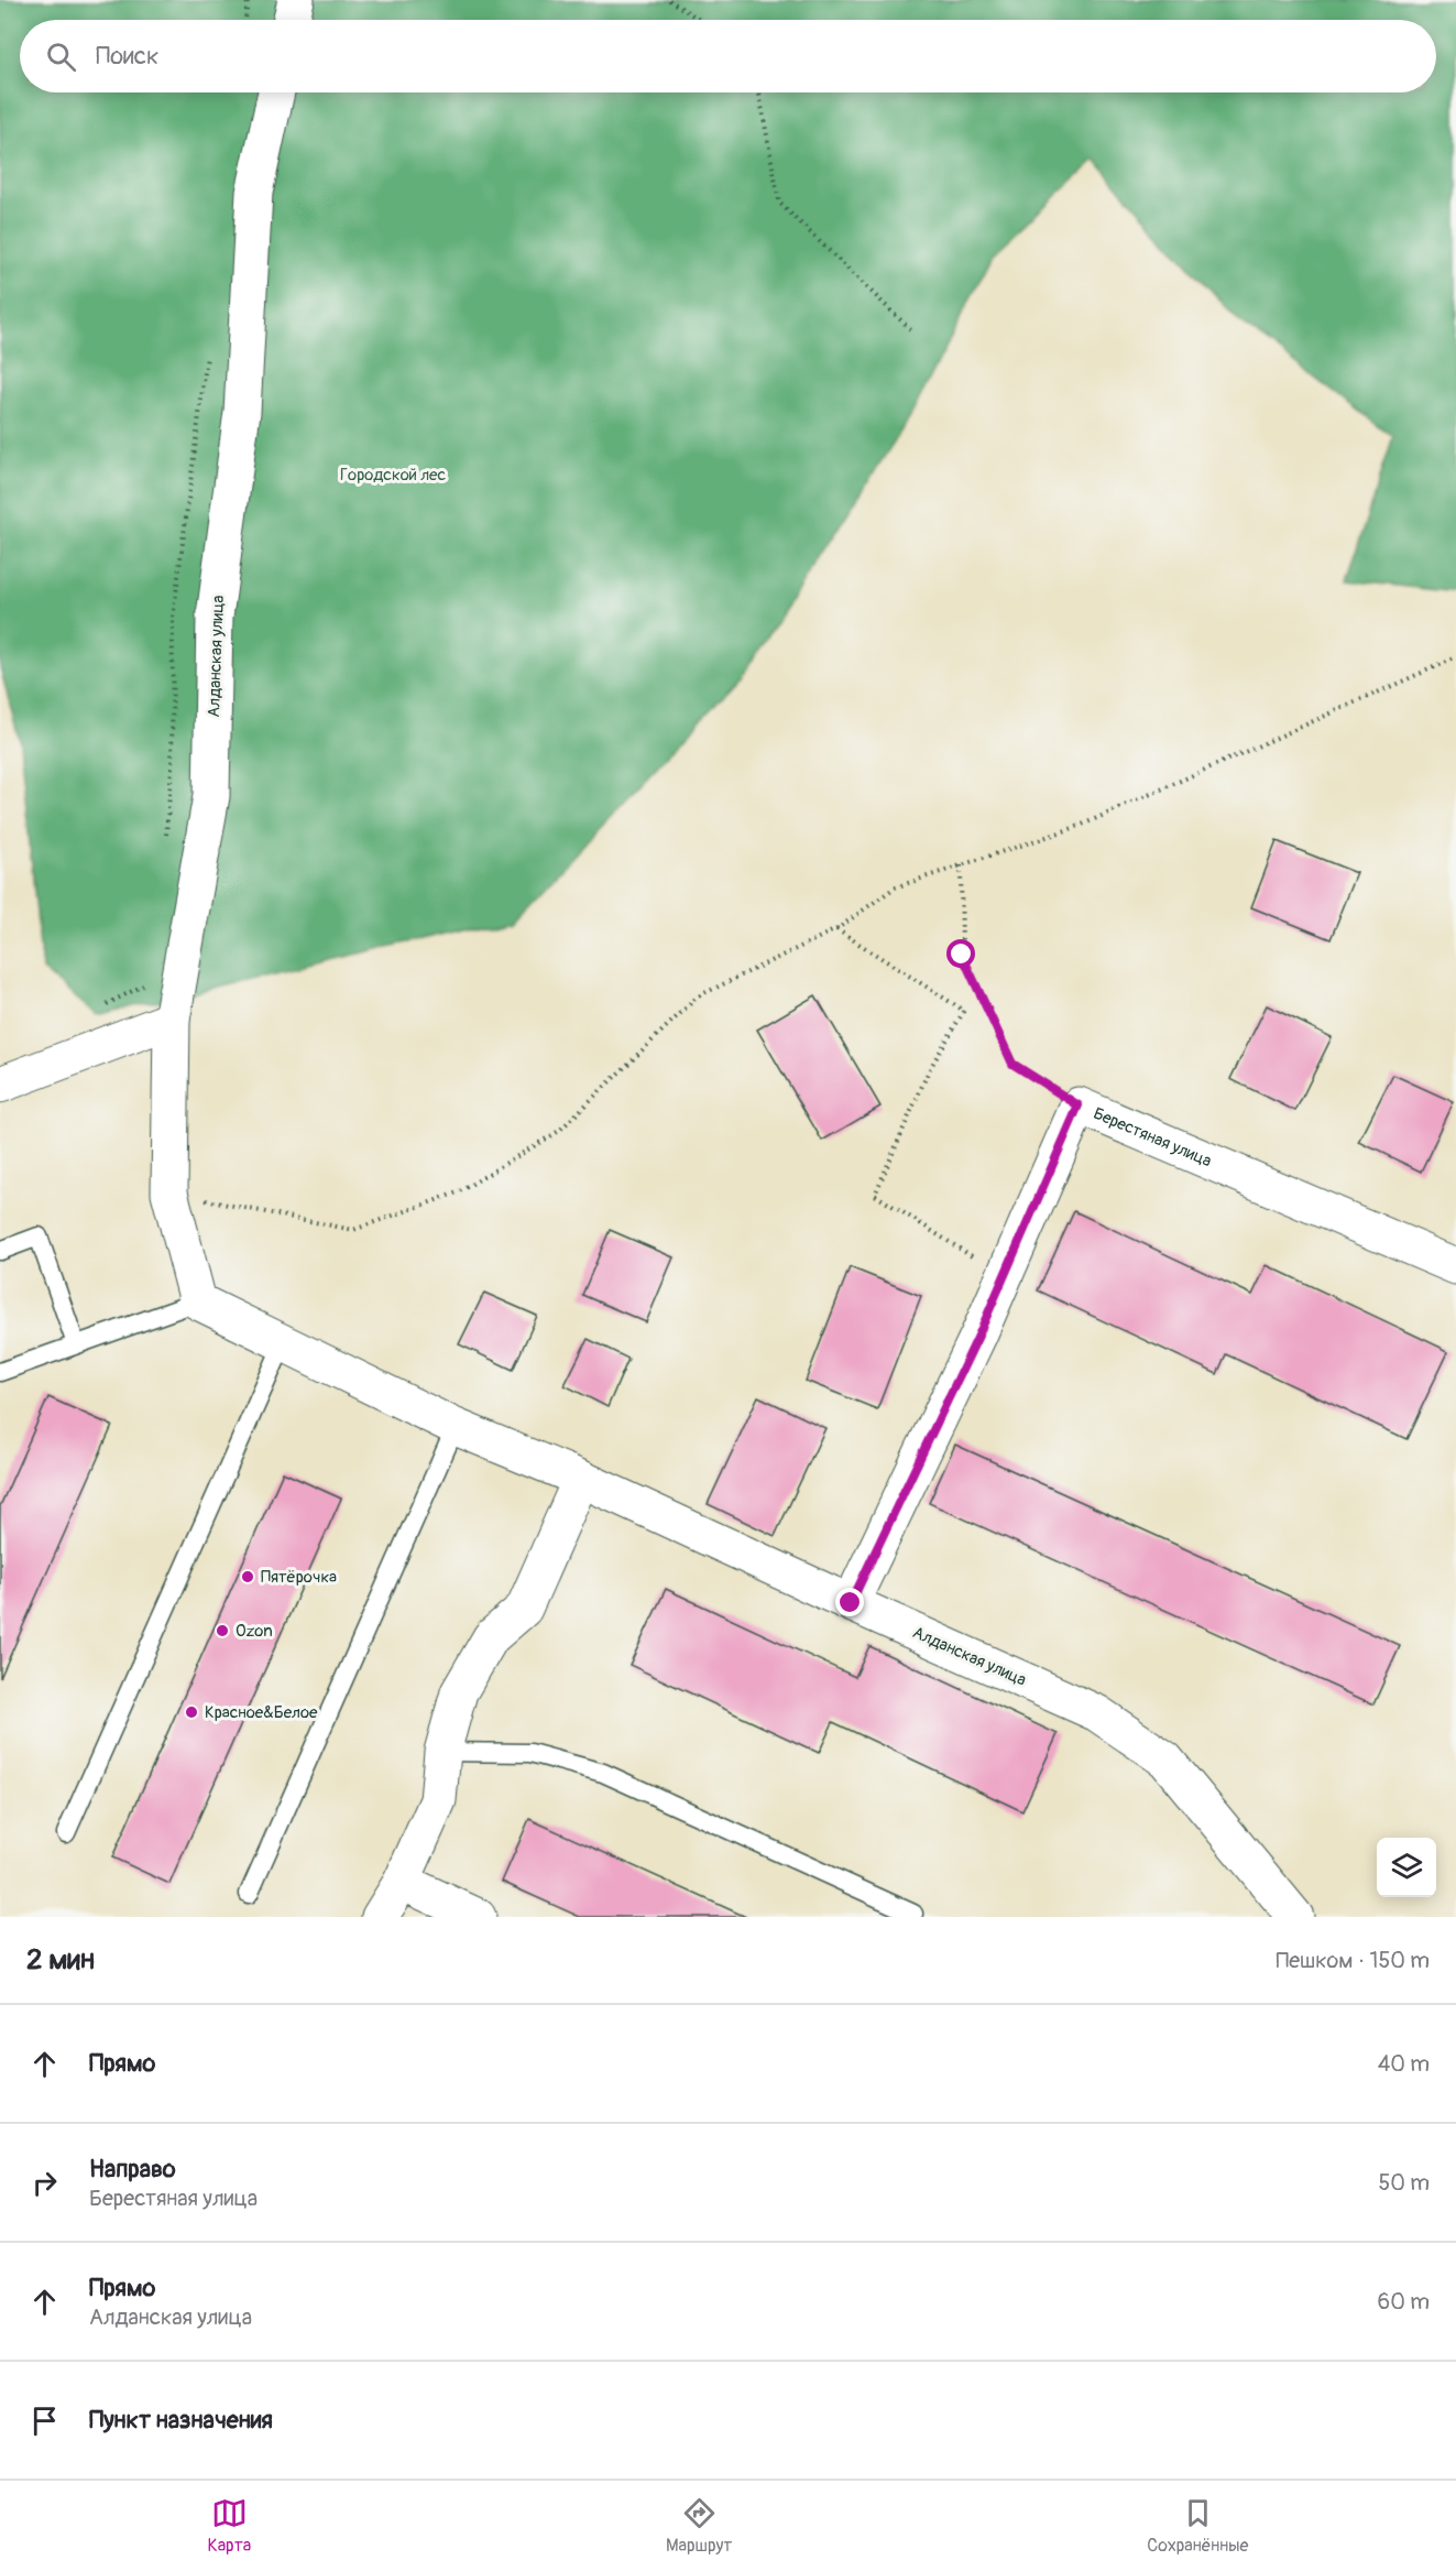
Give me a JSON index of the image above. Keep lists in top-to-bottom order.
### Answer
{
  "streets": {
    "street": ["Алданская улица", "Берестяная улица"]
  },
  "crossings": [
    ["Алданская улица", "Берестяная улица"]
  ],
  "parks": ["Городской лес"],
  "places": ["Пятёрочка", "Ozon", "Красное&Белое"],
  "page": {
    "search": "Поиск",
    "heading": ["2 мин", "Пешком · 150 m"],
    "list": [
      ["Прямо", "40 m"],
      ["Направо", "Берестяная улица", "50 m"],
      ["Прямо", "Алданская улица", "60 m"],
      "Пункт назначения"
    ],
    "nav": ["Карта", "Маршрут", "Сохранённые"]
  }
}
